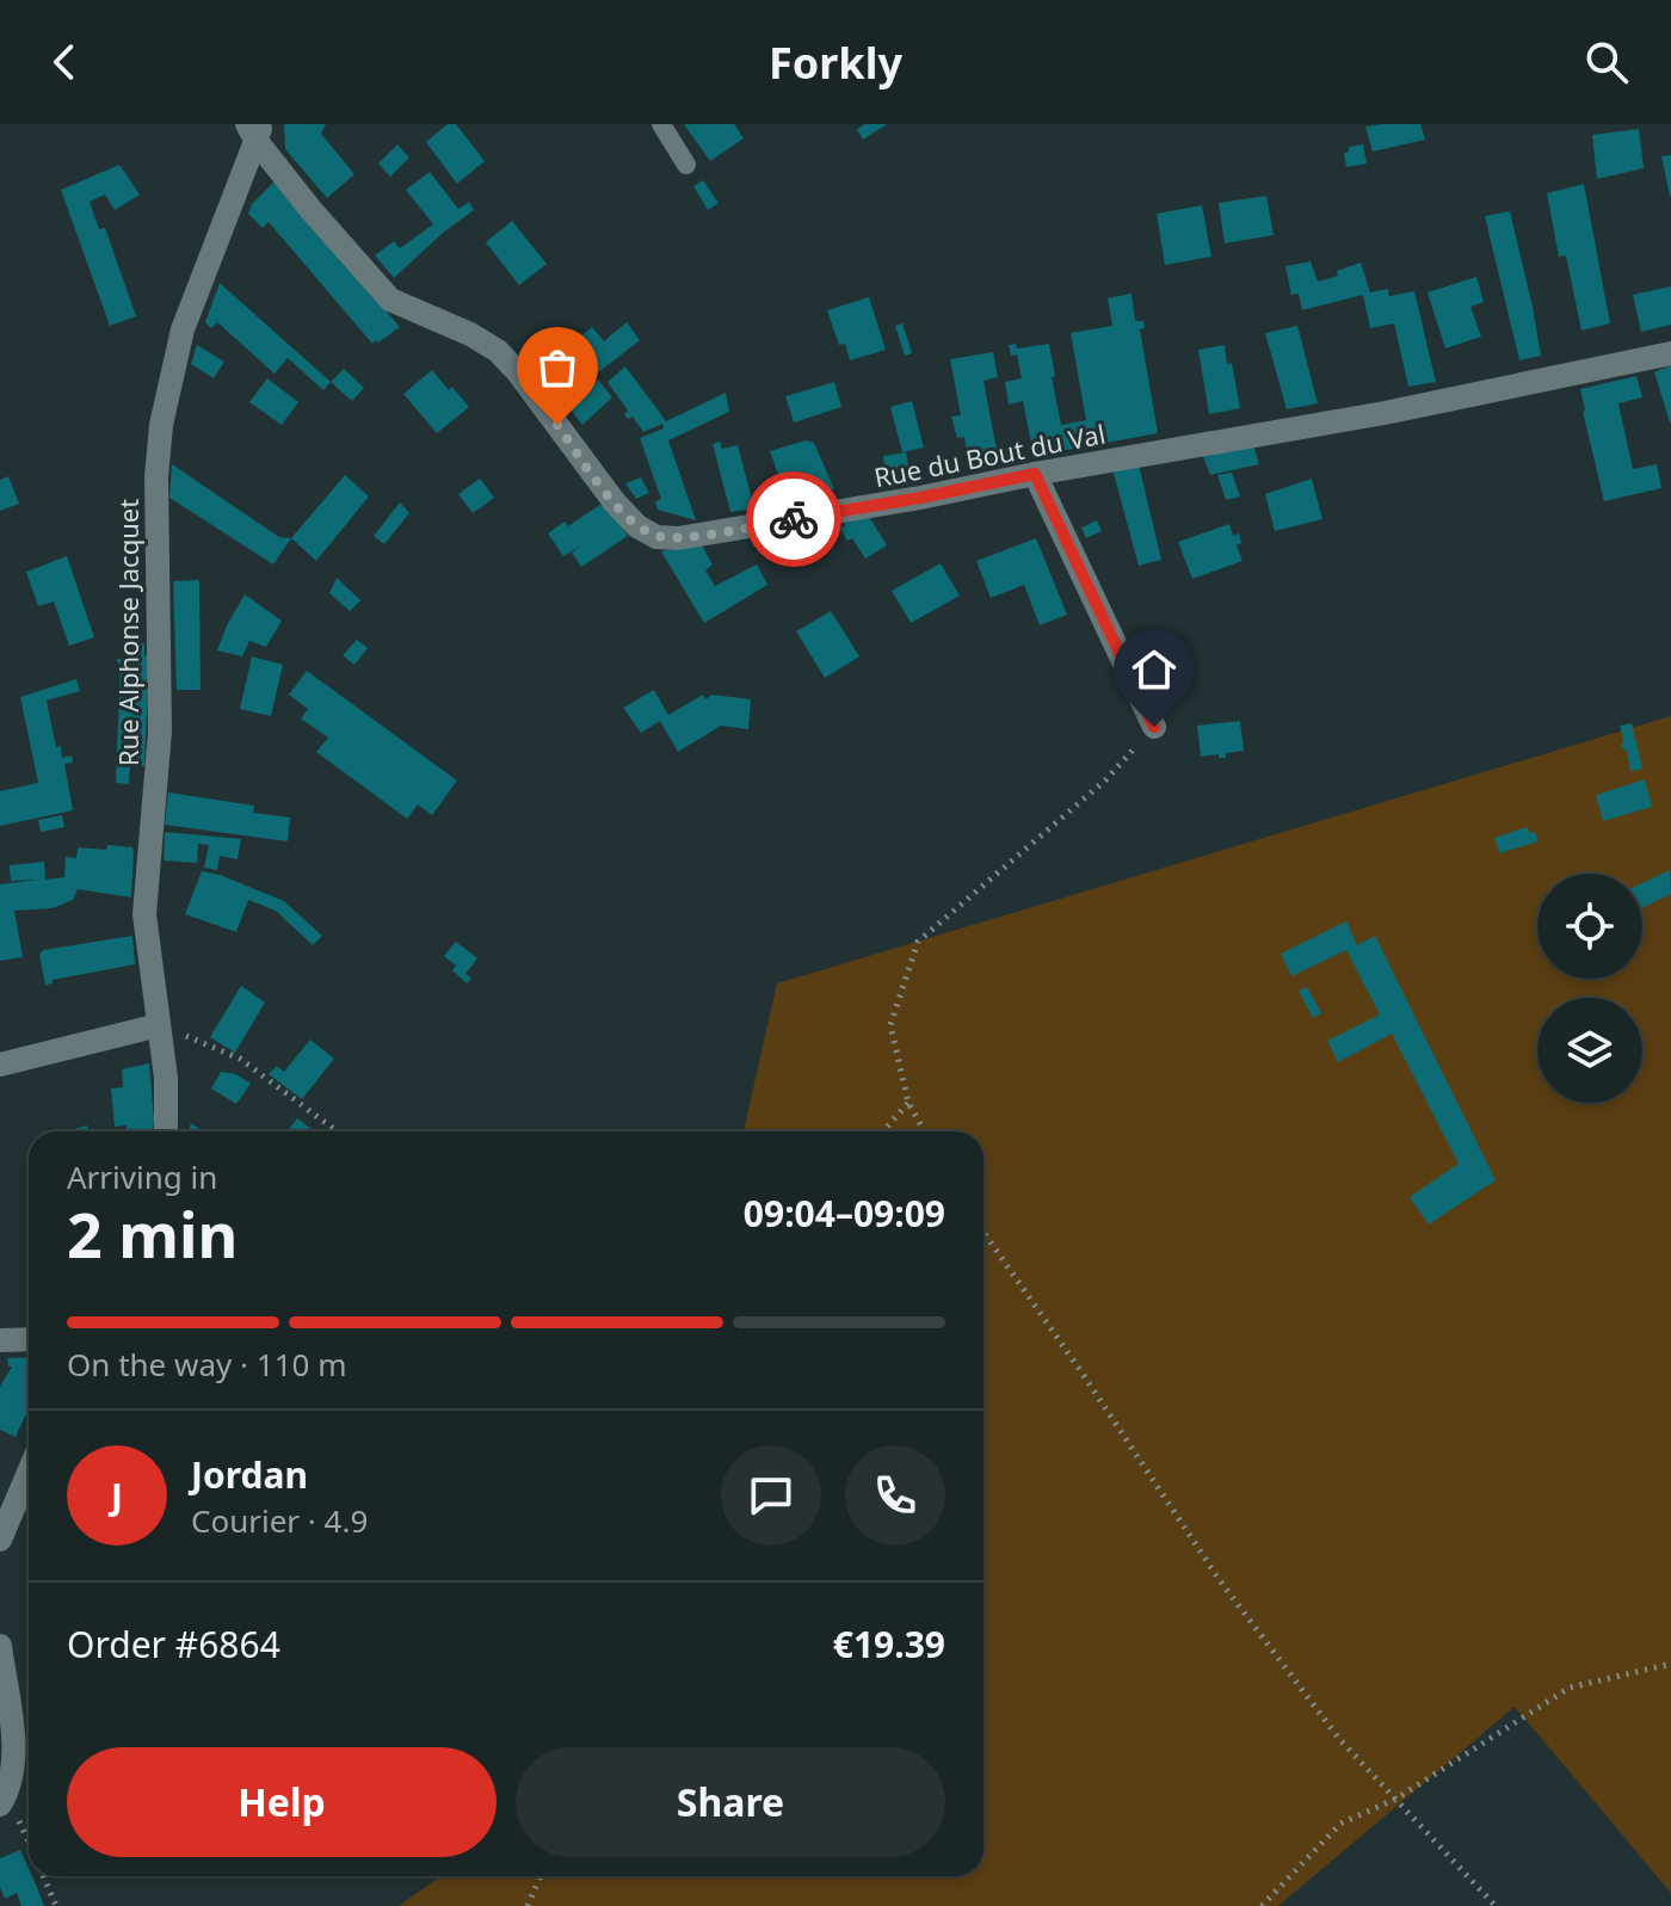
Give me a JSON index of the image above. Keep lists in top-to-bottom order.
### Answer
{
  "streets": {
    "street": ["Rue du Bout du Val", "Rue Alphonse Jacquet"]
  },
  "crossings": [
    ["Rue du Bout du Val", "Rue Alphonse Jacquet"]
  ],
  "page": {
    "header": "Forkly",
    "heading": ["2 min", "Arriving in", "09:04–09:09"],
    "panel": [
      "Jordan",
      "Courier · 4.9",
      "Order #6864",
      "€19.39"
    ],
    "bar": "On the way · 110 m",
    "round": "J",
    "buttons": ["Help", "Share"]
  }
}
